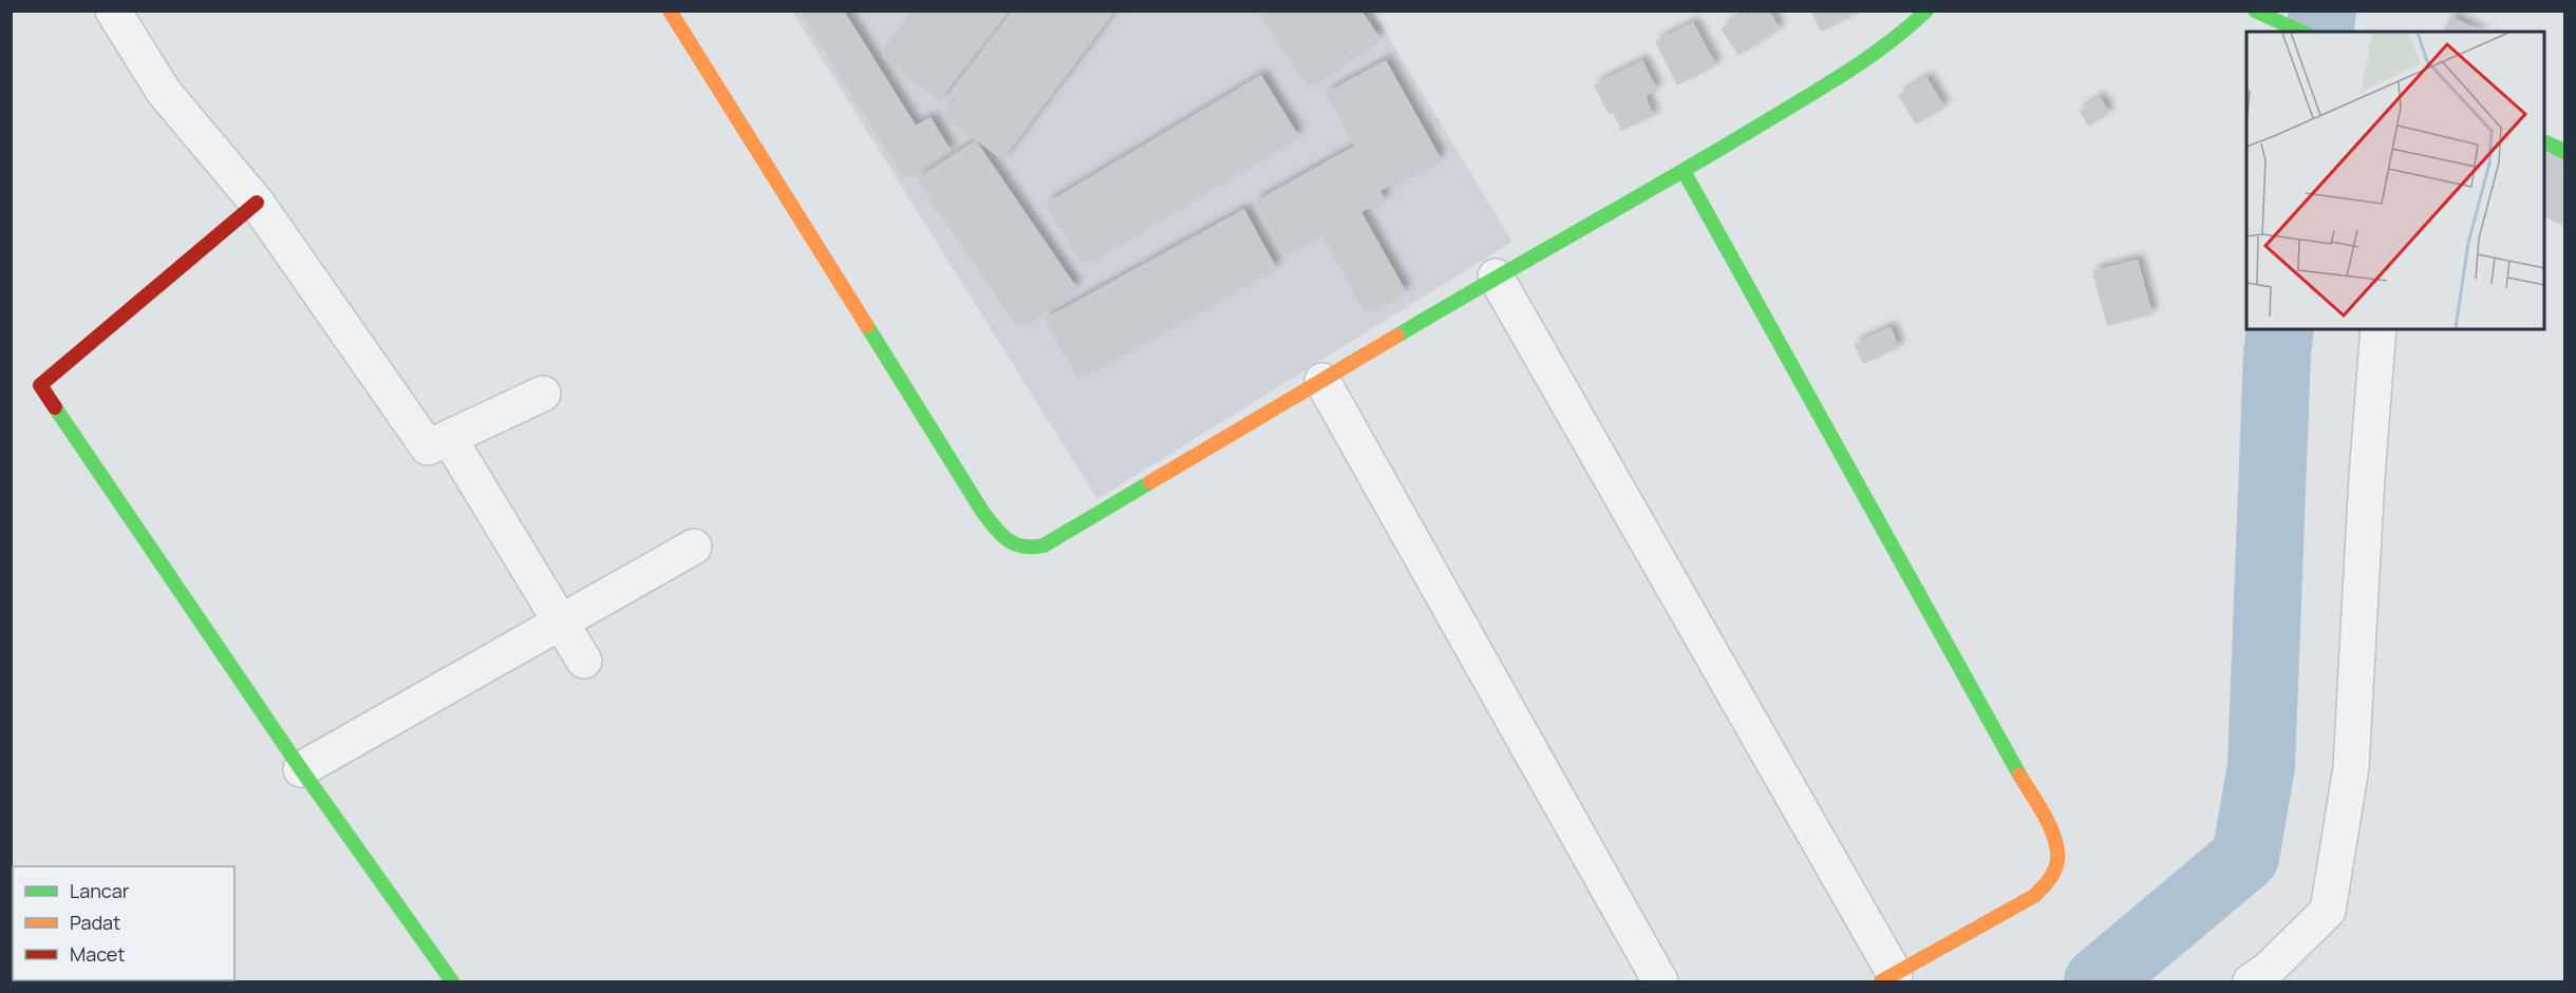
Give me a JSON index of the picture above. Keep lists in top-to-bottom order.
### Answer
{
  "legend": ["Lancar", "Padat", "Macet"]
}
